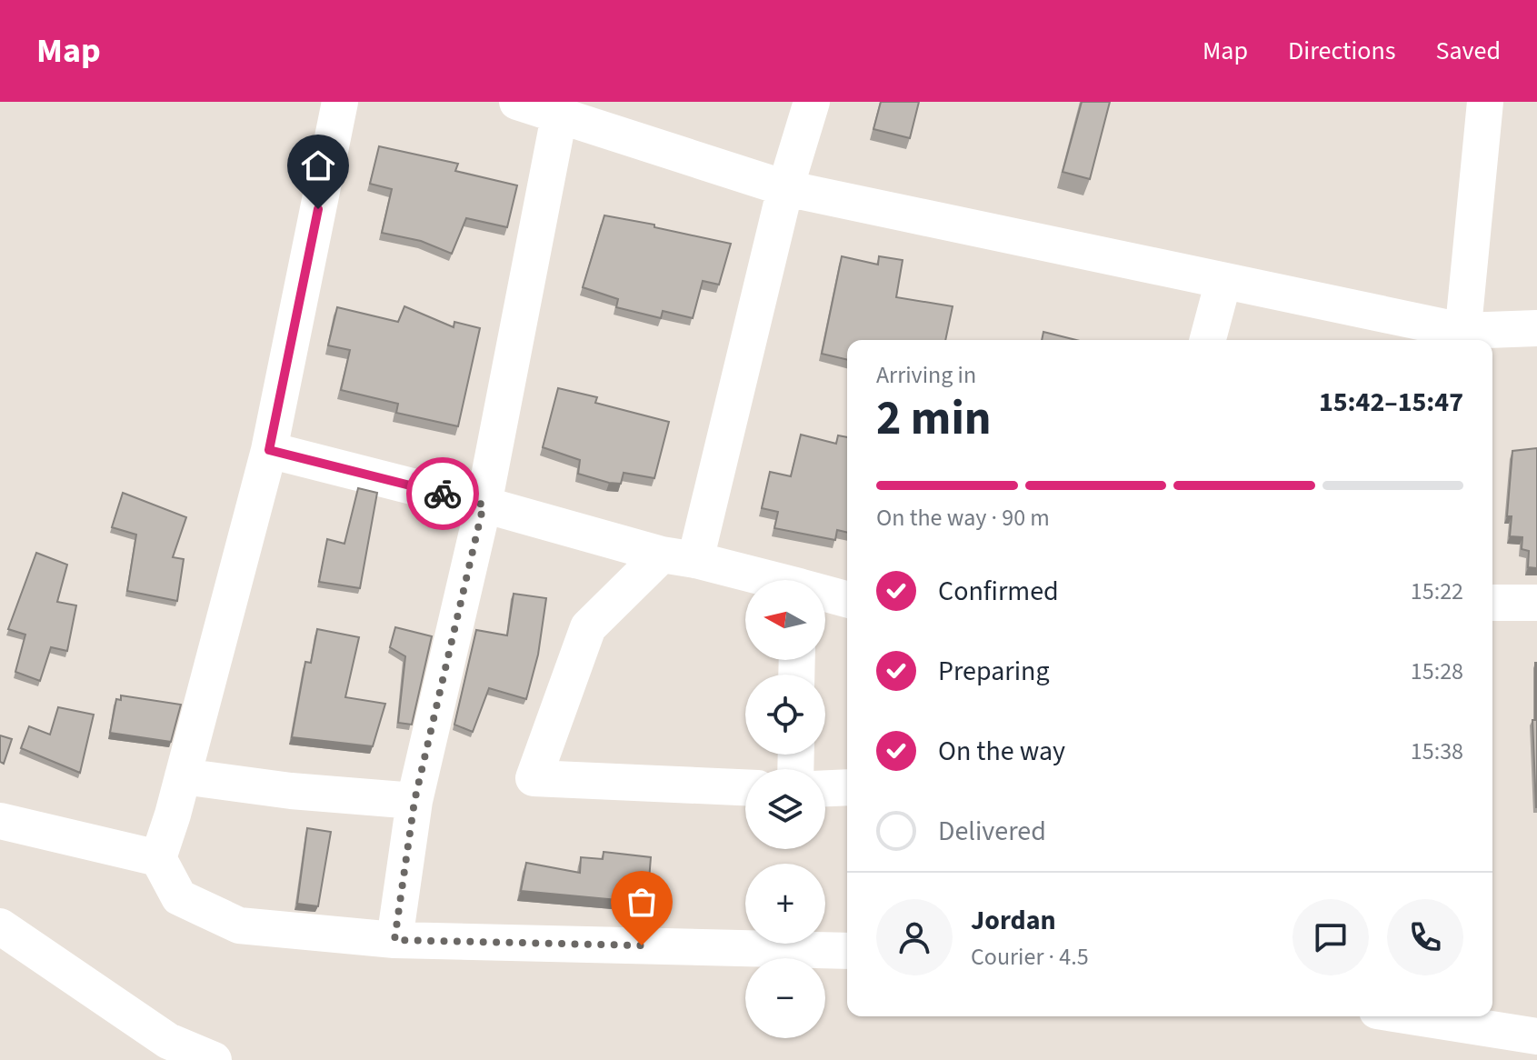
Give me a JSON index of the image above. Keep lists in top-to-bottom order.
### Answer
{
  "north": "left",
  "page": {
    "header": "Map",
    "nav": ["Map", "Directions", "Saved"],
    "heading": ["2 min", "Arriving in", "15:42–15:47"],
    "panel": ["Jordan", "Courier · 4.5"],
    "bar": "On the way · 90 m",
    "list": [
      ["Confirmed", "15:22"],
      ["Preparing", "15:28"],
      ["On the way", "15:38"],
      "Delivered"
    ],
    "map_buttons": ["+", "−"]
  }
}
